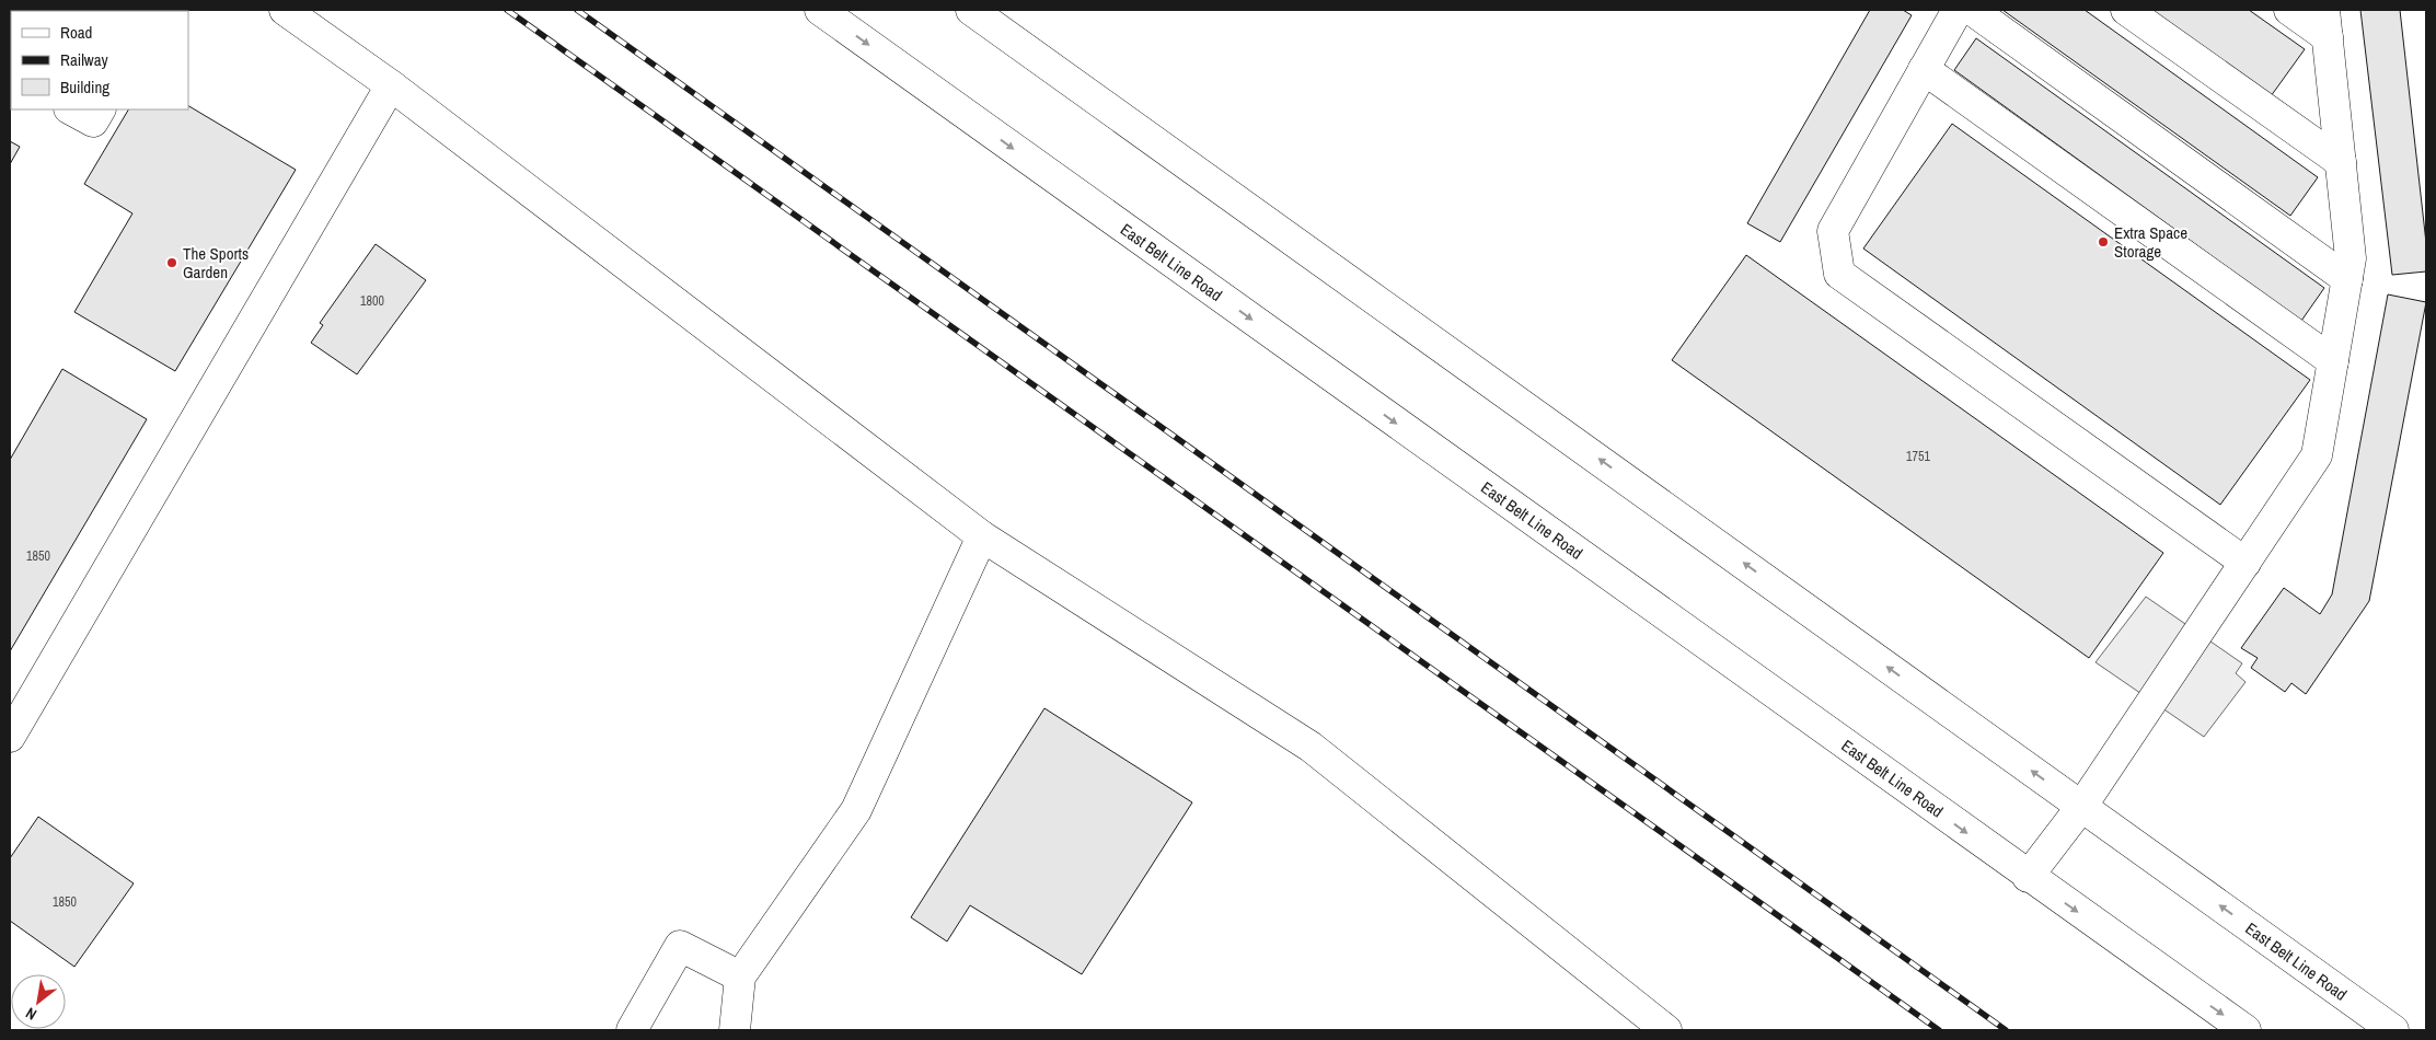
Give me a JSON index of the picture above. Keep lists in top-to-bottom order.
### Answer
{
  "streets": {
    "main road": ["East Belt Line Road"]
  },
  "places": ["Extra Space Storage", "The Sports Garden"],
  "house_numbers": [
    "1800",
    "1751",
    "1850",
    "1850"
  ],
  "legend": ["Road", "Railway", "Building"],
  "north": "bottom left"
}
